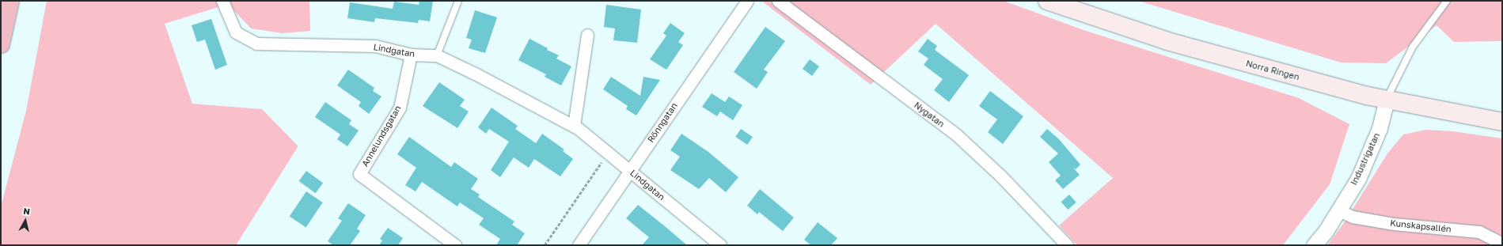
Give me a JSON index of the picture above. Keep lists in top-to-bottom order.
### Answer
{
  "streets": {
    "main road": ["Norra Ringen"],
    "street": [
      "Lindgatan",
      "Nygatan",
      "Rönngatan",
      "Annelundsgatan",
      "Industrigatan",
      "Kunskapsallén"
    ]
  },
  "crossings": [
    ["Lindgatan", "Rönngatan"],
    ["Lindgatan", "Annelundsgatan"],
    ["Norra Ringen", "Industrigatan"],
    ["Industrigatan", "Kunskapsallén"]
  ],
  "north": "top"
}
